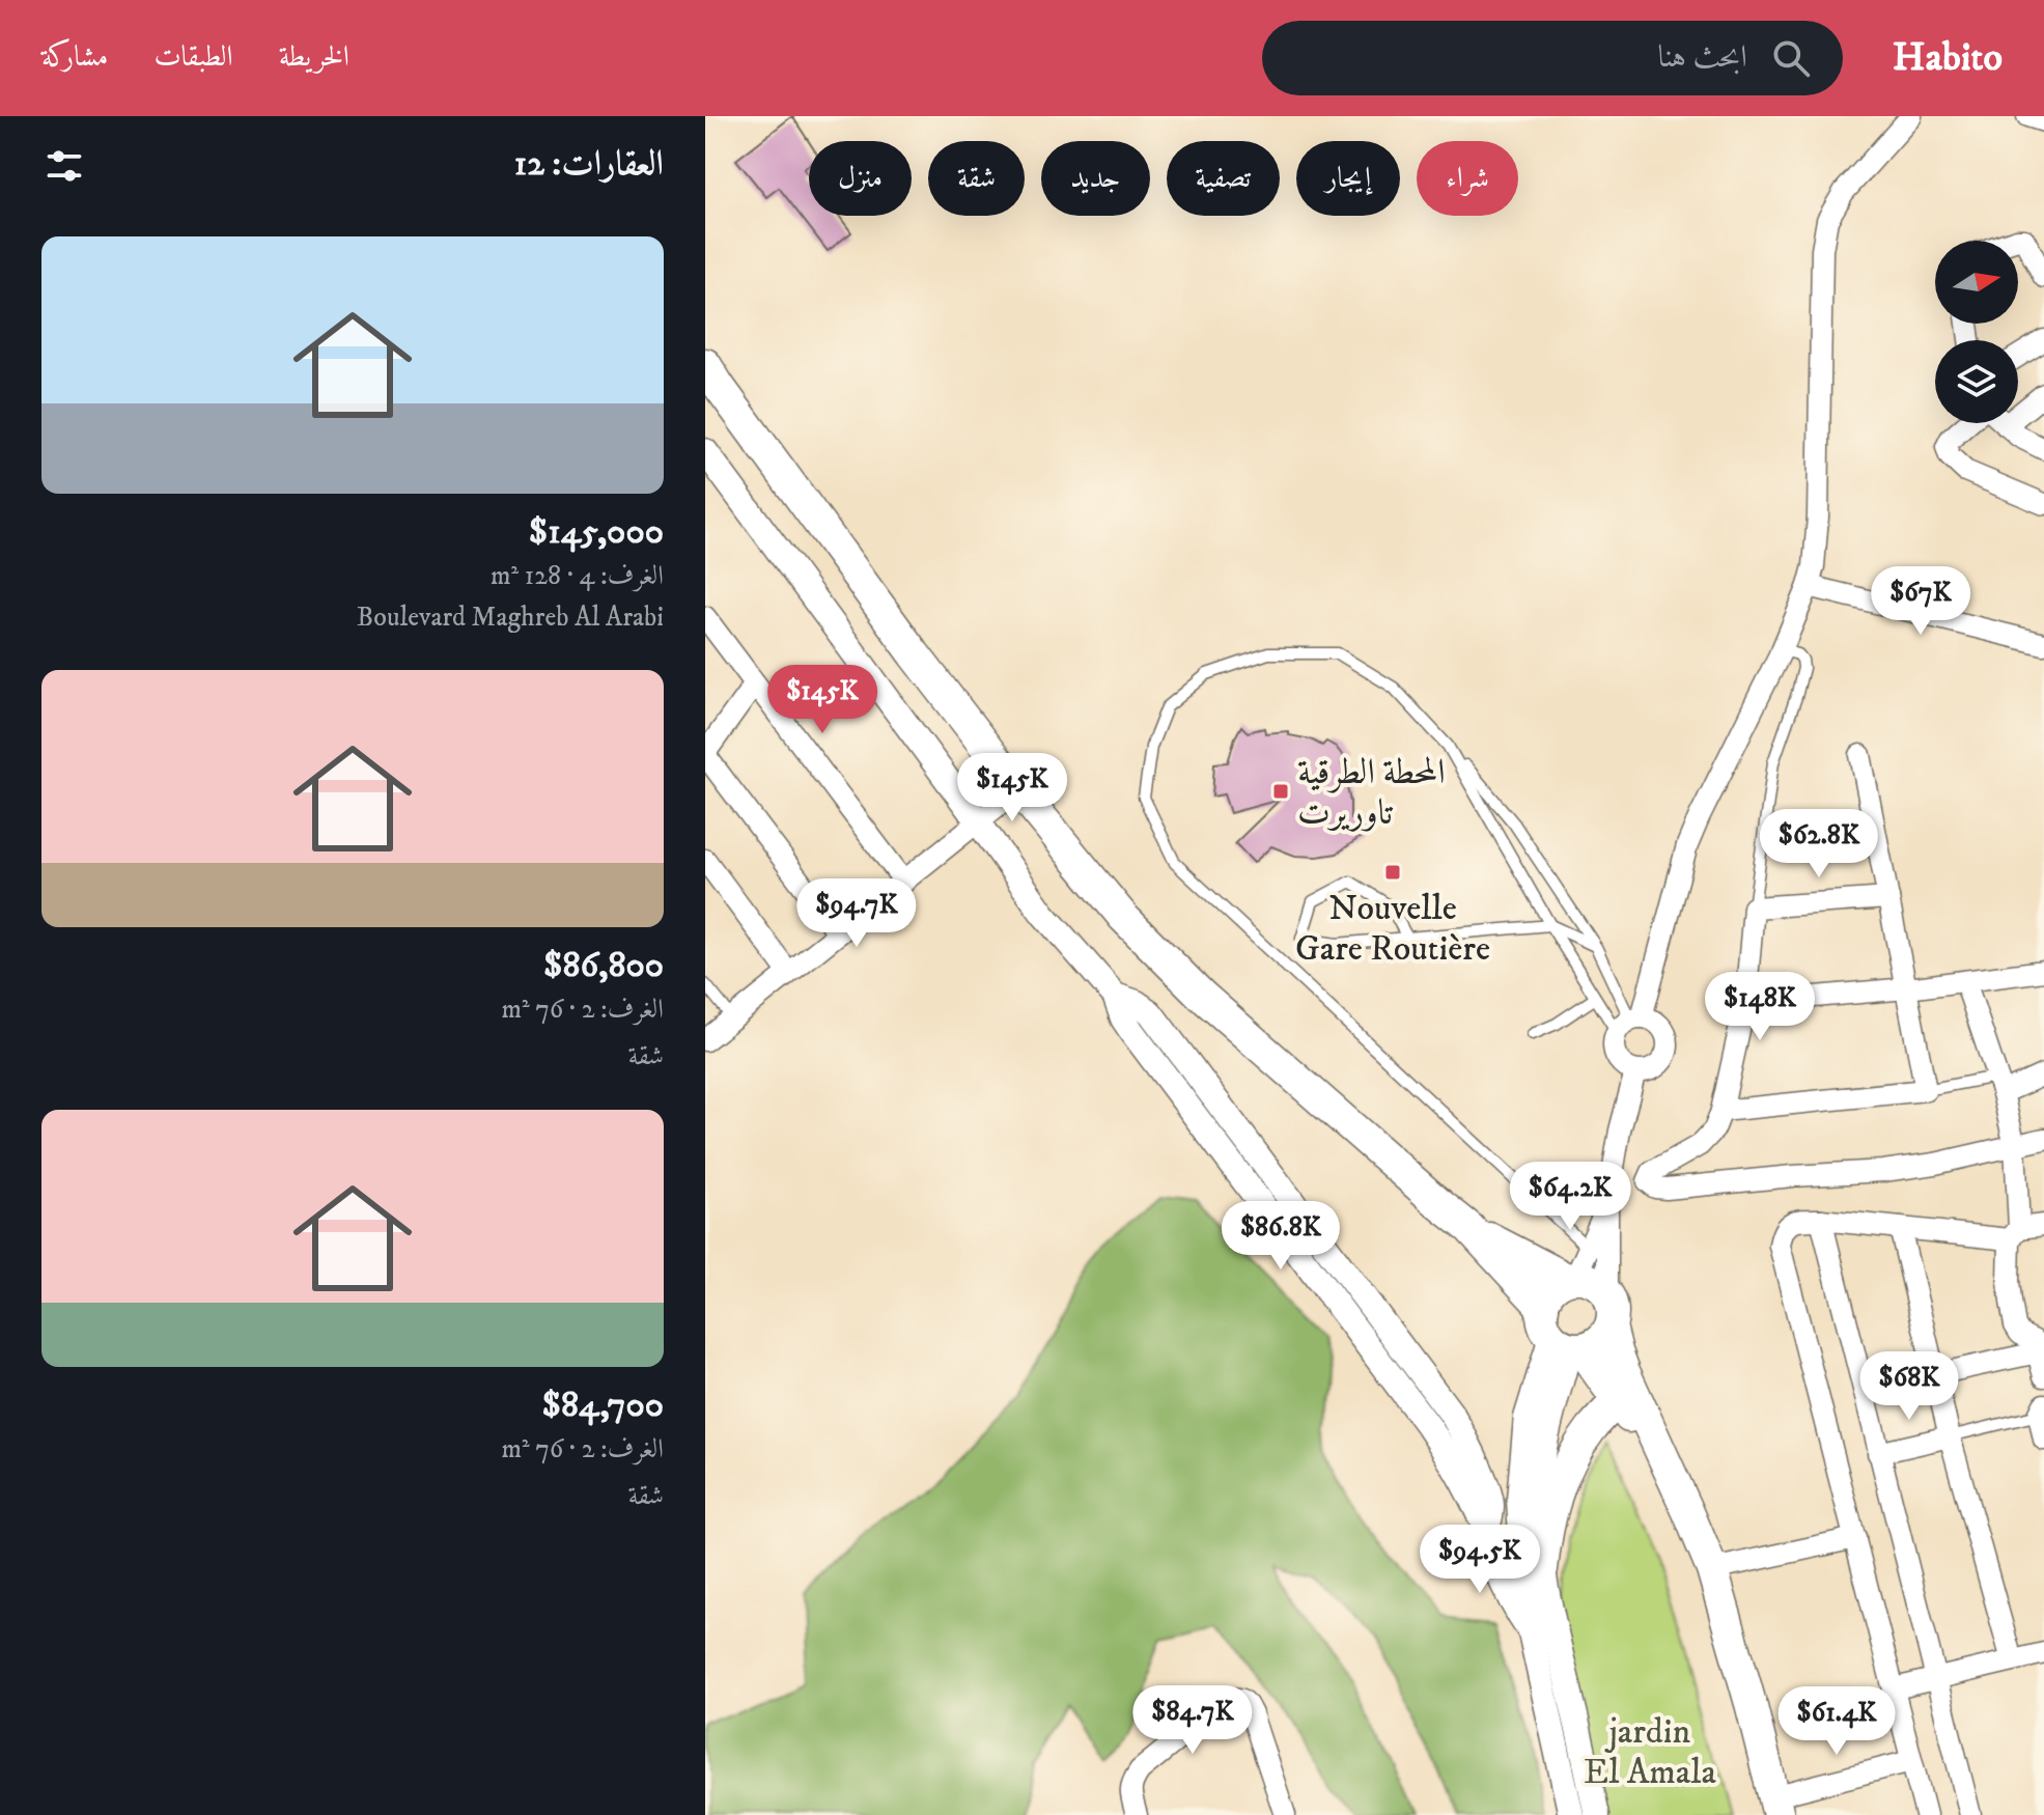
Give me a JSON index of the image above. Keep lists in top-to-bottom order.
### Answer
{
  "parks": ["jardin El Amala"],
  "places": {
    "transit": ["المحطة الطرقية تاوريرت", "Nouvelle Gare Routière"]
  },
  "north": "right",
  "page": {
    "header": "Habito",
    "search": "ابحث هنا",
    "nav": ["الخريطة", "الطبقات", "مشاركة"],
    "heading": "العقارات: 12",
    "chip": [
      "شراء",
      "إيجار",
      "تصفية",
      "جديد",
      "شقة",
      "منزل"
    ],
    "list": [
      {
        "name": "$145,000",
        "note": "الغرف: 4 · 128 m² · Boulevard Maghreb Al Arabi"
      },
      {
        "name": "$86,800",
        "note": "الغرف: 2 · 76 m² · شقة"
      },
      {
        "name": "$84,700",
        "note": "الغرف: 2 · 76 m² · شقة"
      }
    ],
    "price": [
      "$67K",
      "$145K",
      "$145K",
      "$62.8K",
      "$94.7K",
      "$148K",
      "$64.2K",
      "$86.8K",
      "$68K",
      "$94.5K",
      "$84.7K",
      "$61.4K"
    ]
  }
}
